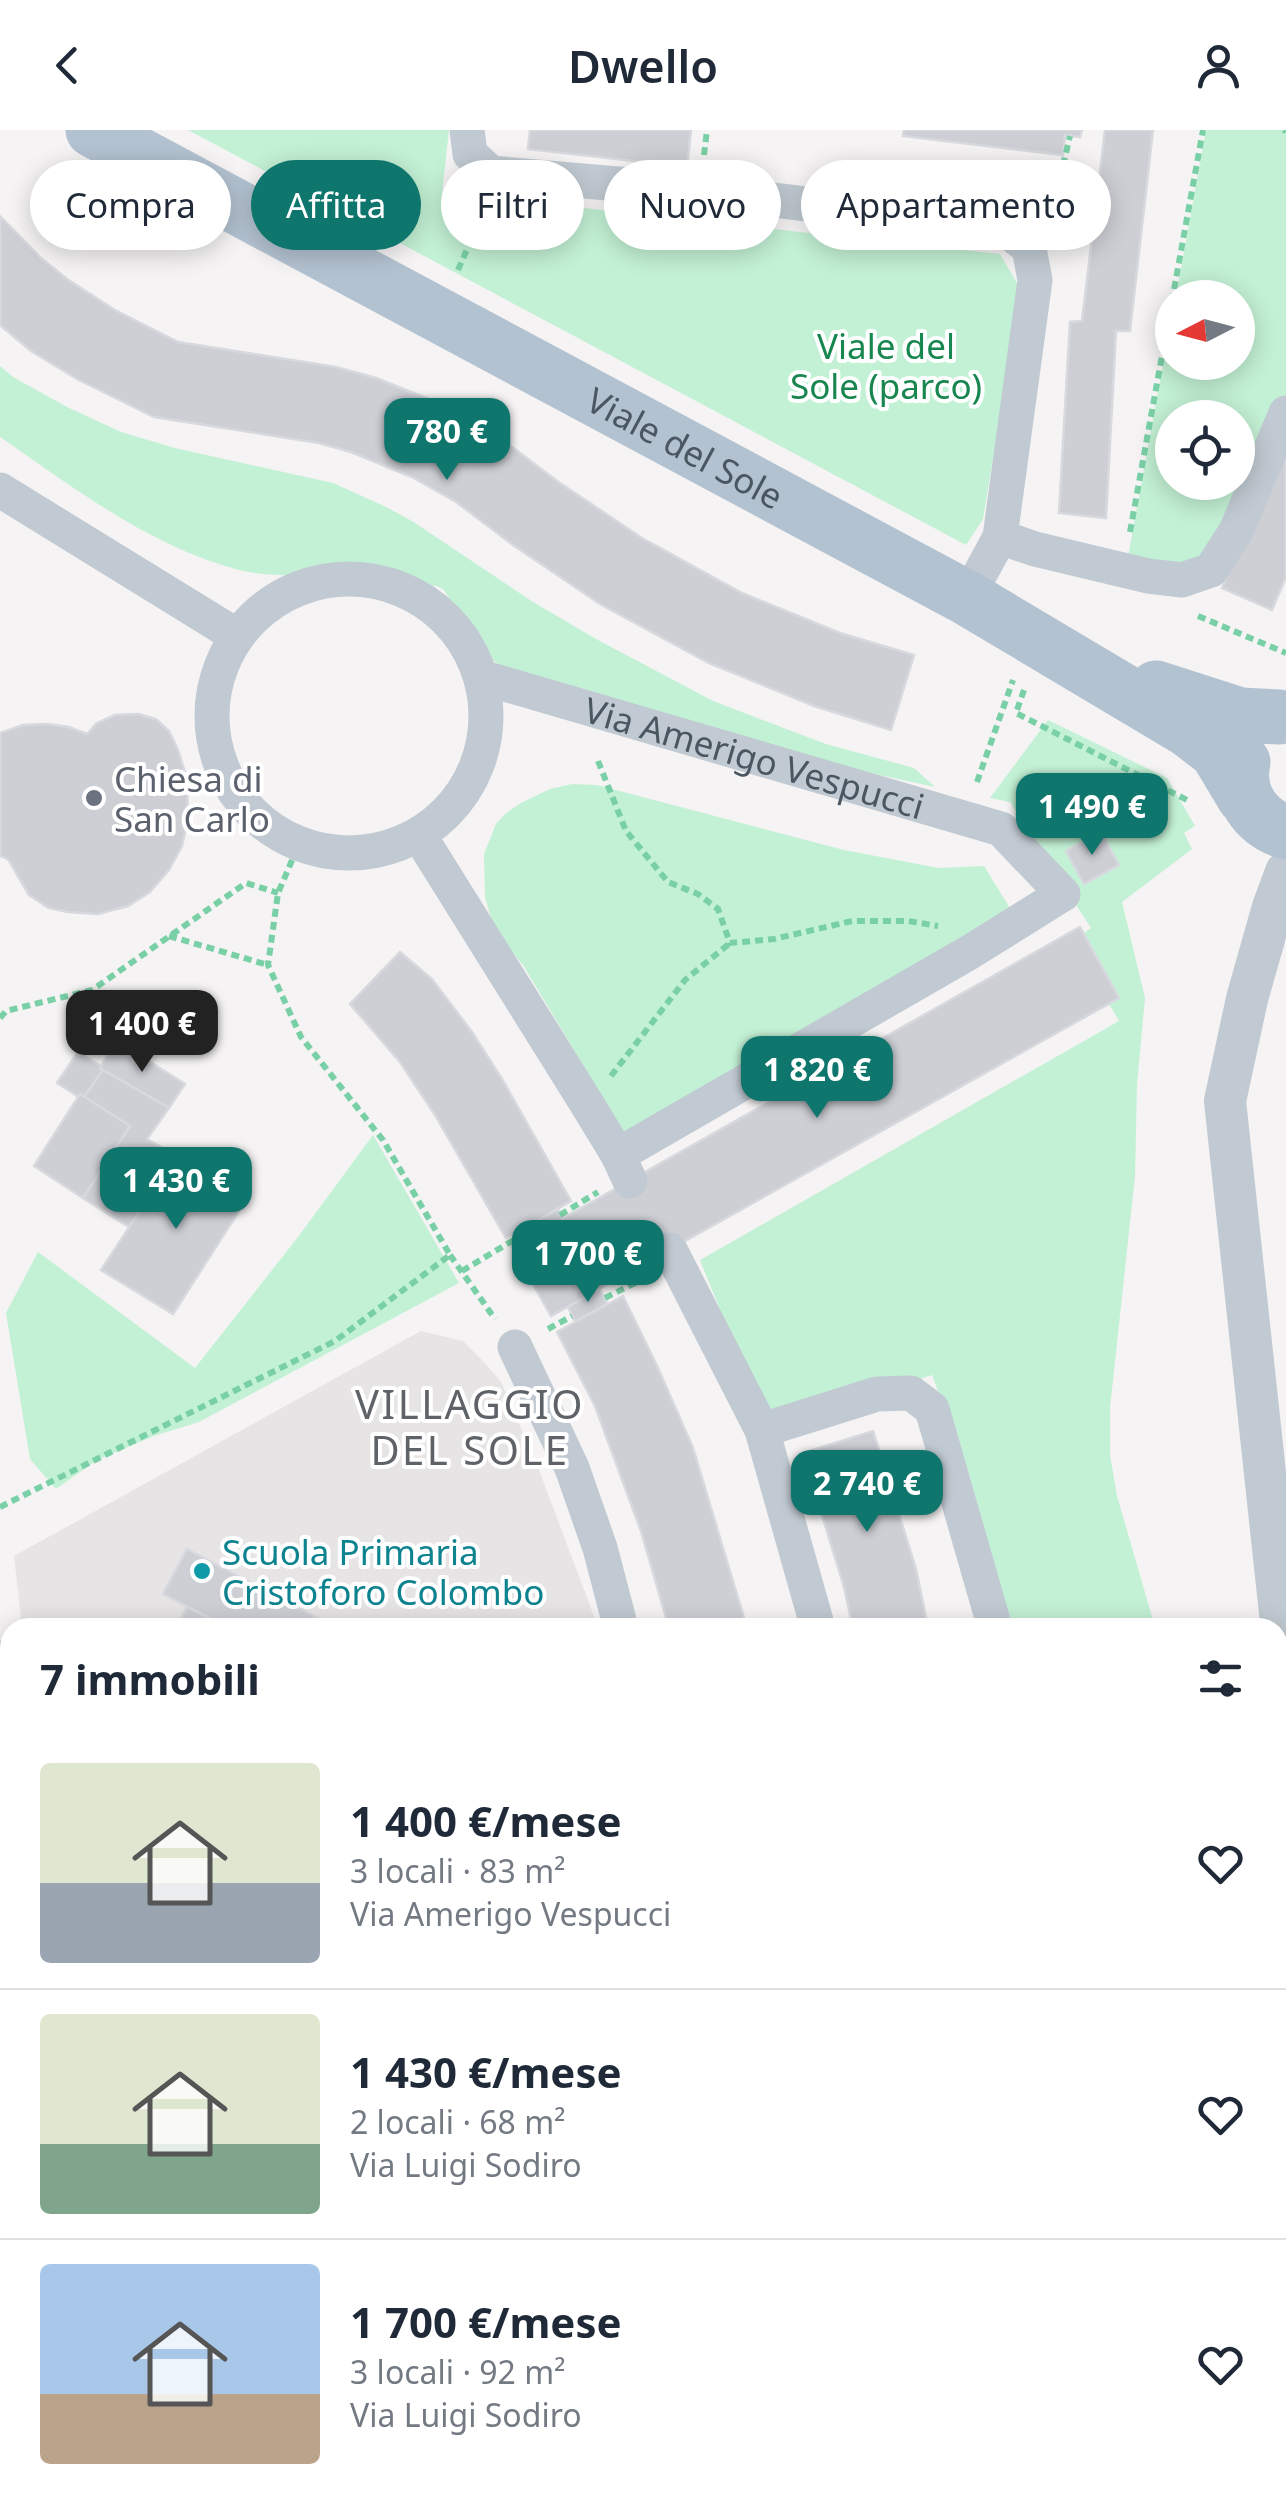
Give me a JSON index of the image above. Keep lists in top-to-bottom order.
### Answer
{
  "streets": {
    "main road": ["Viale del Sole"],
    "street": ["Via Amerigo Vespucci"]
  },
  "districts": ["VILLAGGIO DEL SOLE"],
  "parks": ["Viale del Sole (parco)"],
  "places": ["Chiesa di San Carlo", "Scuola Primaria Cristoforo Colombo"],
  "north": "left",
  "page": {
    "header": "Dwello",
    "chip": [
      "Compra",
      "Affitta",
      "Filtri",
      "Nuovo",
      "Appartamento"
    ],
    "price": [
      "780 €",
      "1 490 €",
      "1 400 €",
      "1 820 €",
      "1 430 €",
      "1 700 €",
      "2 740 €"
    ],
    "heading": "7 immobili",
    "list": [
      {
        "name": "1 400 €/mese",
        "note": "3 locali · 83 m² · Via Amerigo Vespucci"
      },
      {
        "name": "1 430 €/mese",
        "note": "2 locali · 68 m² · Via Luigi Sodiro"
      },
      {
        "name": "1 700 €/mese",
        "note": "3 locali · 92 m² · Via Luigi Sodiro"
      }
    ]
  }
}
